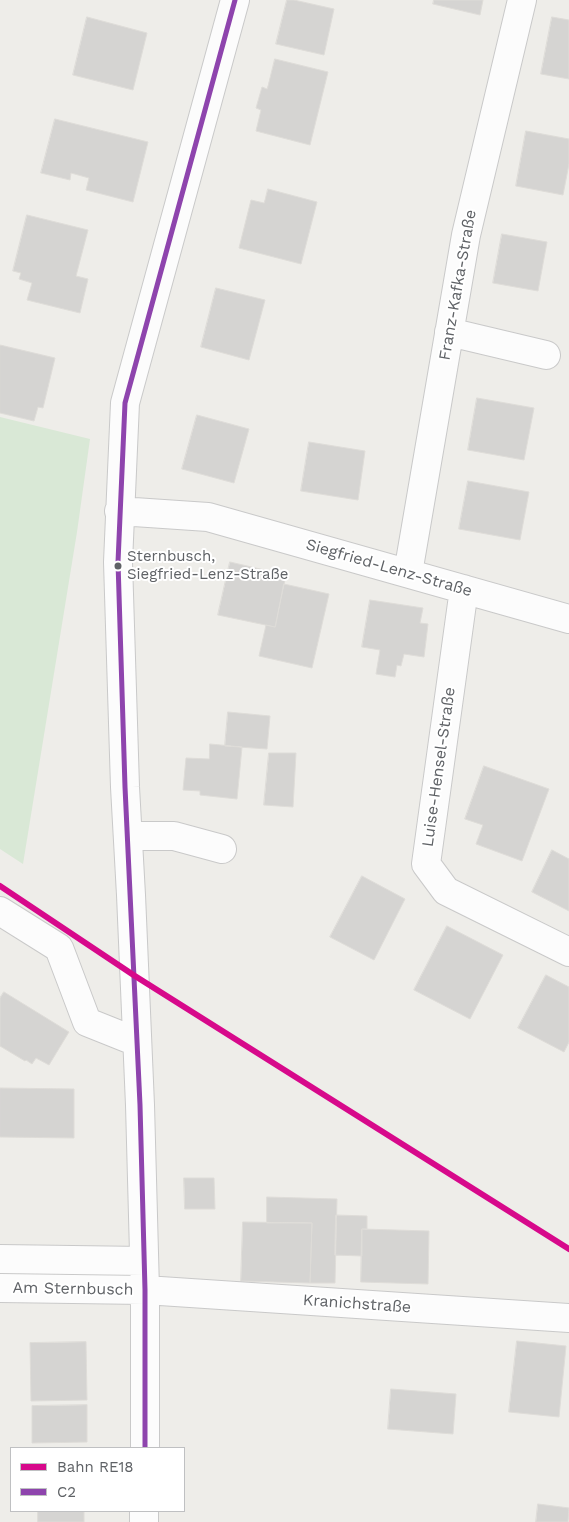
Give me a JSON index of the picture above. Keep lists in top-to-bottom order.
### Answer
{
  "streets": {
    "street": [
      "Franz-Kafka-Straße",
      "Siegfried-Lenz-Straße",
      "Luise-Hensel-Straße",
      "Am Sternbusch",
      "Kranichstraße"
    ]
  },
  "crossings": [
    ["Franz-Kafka-Straße", "Siegfried-Lenz-Straße"],
    ["Siegfried-Lenz-Straße", "Luise-Hensel-Straße"],
    ["Am Sternbusch", "Kranichstraße"]
  ],
  "places": ["Sternbusch, Siegfried-Lenz-Straße"],
  "lines": ["transit line C2", "rail line RE18"],
  "legend": ["Bahn RE18", "C2"]
}
